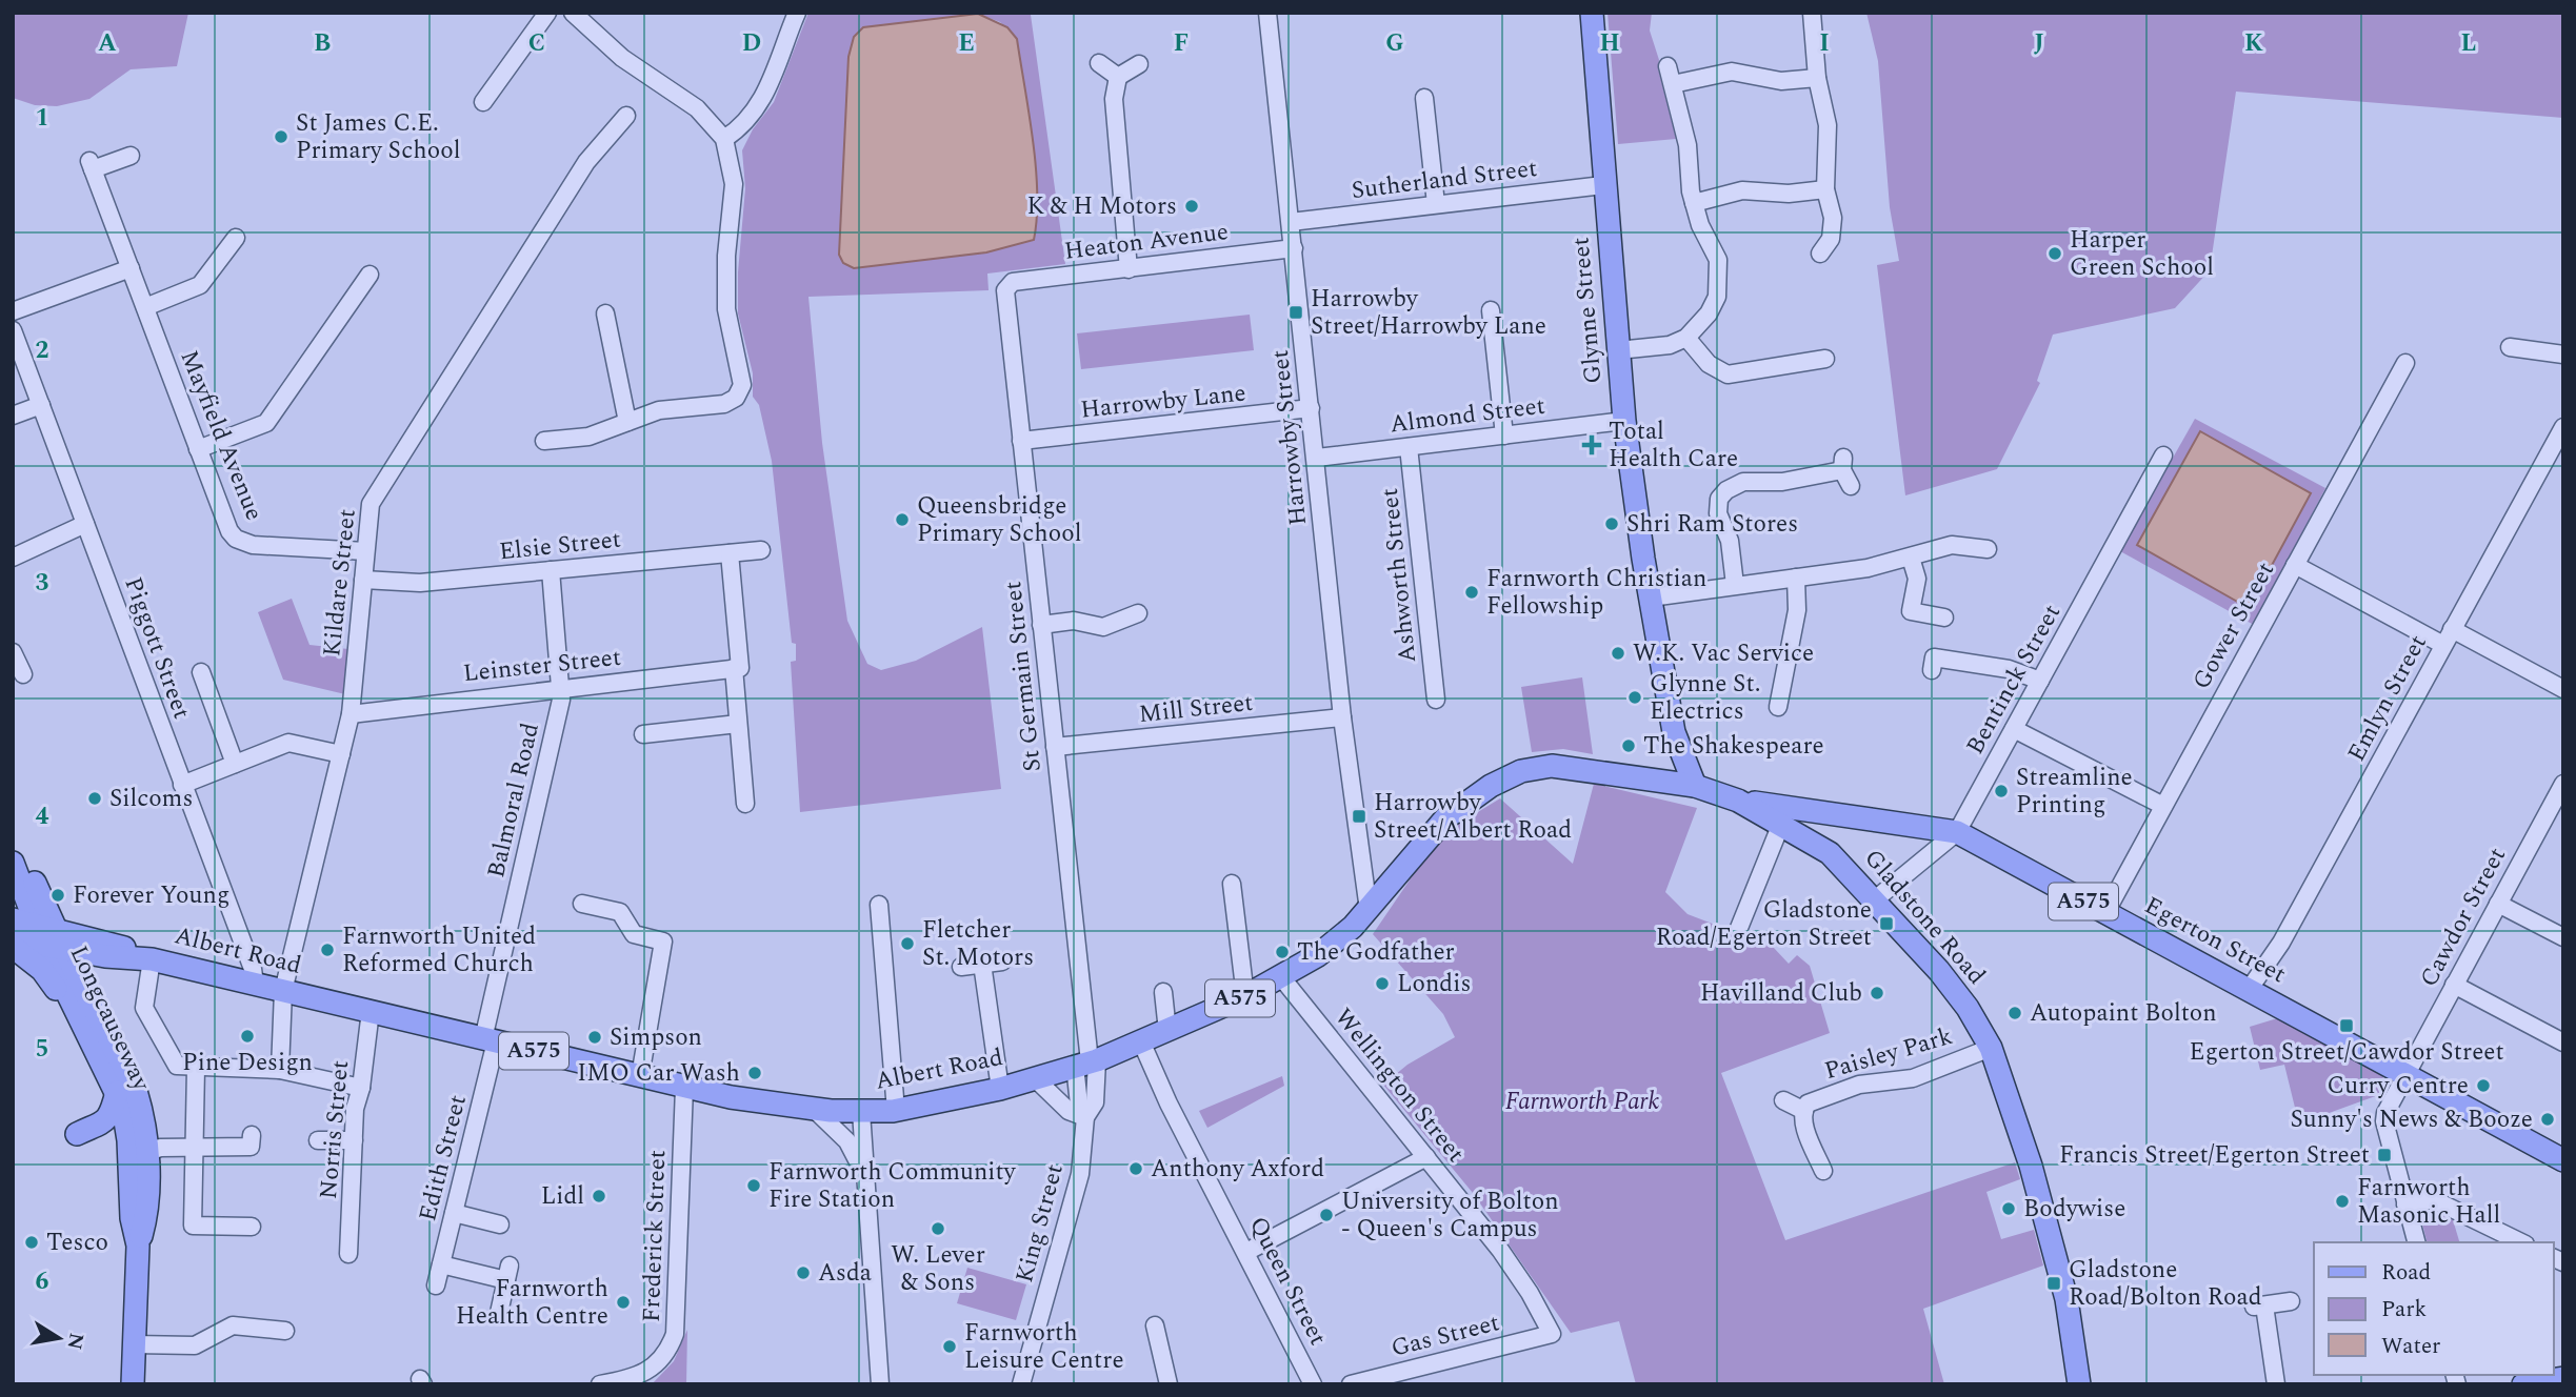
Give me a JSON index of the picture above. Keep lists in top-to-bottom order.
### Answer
{
  "streets": {
    "main road": [
      "Glynne Street",
      "A575",
      "Gladstone Road",
      "Egerton Street",
      "Albert Road",
      "Longcauseway"
    ],
    "street": [
      "Sutherland Street",
      "Heaton Avenue",
      "Harrowby Lane",
      "Almond Street",
      "Mayfield Avenue",
      "Harrowby Street",
      "Elsie Street",
      "Ashworth Street",
      "Kildare Street",
      "Gower Street",
      "Piggott Street",
      "Leinster Street",
      "St Germain Street",
      "Bentinck Street",
      "Emlyn Street",
      "Mill Street",
      "Balmoral Road",
      "Cawdor Street",
      "Paisley Park",
      "Wellington Street",
      "Norris Street",
      "Edith Street",
      "King Street",
      "Frederick Street",
      "Queen Street",
      "Gas Street"
    ]
  },
  "crossings": [
    ["Sutherland Street", "Glynne Street"],
    ["Sutherland Street", "Harrowby Street"],
    ["Heaton Avenue", "Harrowby Street"],
    ["Heaton Avenue", "St Germain Street"],
    ["Glynne Street", "Almond Street"],
    ["Glynne Street", "A575"],
    ["Glynne Street", "Gladstone Road"],
    ["Glynne Street", "Albert Road"],
    ["Harrowby Lane", "Harrowby Street"],
    ["Harrowby Lane", "St Germain Street"],
    ["Almond Street", "Harrowby Street"],
    ["Almond Street", "Ashworth Street"],
    ["Mayfield Avenue", "Kildare Street"],
    ["Harrowby Street", "Mill Street"],
    ["Harrowby Street", "Albert Road"],
    ["Elsie Street", "Kildare Street"],
    ["Elsie Street", "Balmoral Road"],
    ["Kildare Street", "Leinster Street"],
    ["Kildare Street", "Albert Road"],
    ["Gower Street", "Egerton Street"],
    ["Piggott Street", "Albert Road"],
    ["Leinster Street", "Balmoral Road"],
    ["St Germain Street", "Mill Street"],
    ["St Germain Street", "Albert Road"],
    ["St Germain Street", "King Street"],
    ["Bentinck Street", "Gladstone Road"],
    ["Bentinck Street", "Egerton Street"],
    ["Emlyn Street", "Egerton Street"],
    ["Balmoral Road", "Albert Road"],
    ["Balmoral Road", "Edith Street"],
    ["A575", "Gladstone Road"],
    ["A575", "Egerton Street"],
    ["A575", "Albert Road"],
    ["A575", "Longcauseway"],
    ["Gladstone Road", "Egerton Street"],
    ["Gladstone Road", "Albert Road"],
    ["Gladstone Road", "Paisley Park"],
    ["Cawdor Street", "Egerton Street"],
    ["Albert Road", "Longcauseway"],
    ["Albert Road", "Wellington Street"],
    ["Albert Road", "Norris Street"],
    ["Albert Road", "Edith Street"],
    ["Albert Road", "King Street"],
    ["Albert Road", "Frederick Street"],
    ["Albert Road", "Queen Street"],
    ["Wellington Street", "Gas Street"]
  ],
  "parks": ["Farnworth Park"],
  "places": {
    "other": [
      "St James C.E. Primary School",
      "K & H Motors",
      "Harper Green School",
      "Queensbridge Primary School",
      "Shri Ram Stores",
      "Farnworth Christian Fellowship",
      "W.K. Vac Service",
      "Glynne St. Electrics",
      "The Shakespeare",
      "Streamline Printing",
      "Silcoms",
      "Forever Young",
      "Fletcher St. Motors",
      "Farnworth United Reformed Church",
      "The Godfather",
      "Londis",
      "Havilland Club",
      "Autopaint Bolton",
      "Pine Design",
      "Simpson",
      "IMO Car Wash",
      "Curry Centre",
      "Sunny's News & Booze",
      "Anthony Axford",
      "Farnworth Community Fire Station",
      "Lidl",
      "Farnworth Masonic Hall",
      "Bodywise",
      "University of Bolton - Queen's Campus",
      "W. Lever & Sons",
      "Tesco",
      "Asda",
      "Farnworth Health Centre",
      "Farnworth Leisure Centre"
    ],
    "transit": [
      "Harrowby Street/Harrowby Lane",
      "Harrowby Street/Albert Road",
      "Gladstone Road/Egerton Street",
      "Egerton Street/Cawdor Street",
      "Francis Street/Egerton Street",
      "Gladstone Road/Bolton Road"
    ],
    "health": ["Total Health Care"]
  },
  "legend": ["Road", "Park", "Water"],
  "north": "right",
  "grid": {
    "columns": [
      "A",
      "B",
      "C",
      "D",
      "E",
      "F",
      "G",
      "H",
      "I",
      "J",
      "K",
      "L"
    ],
    "rows": [
      "1",
      "2",
      "3",
      "4",
      "5",
      "6"
    ]
  }
}
